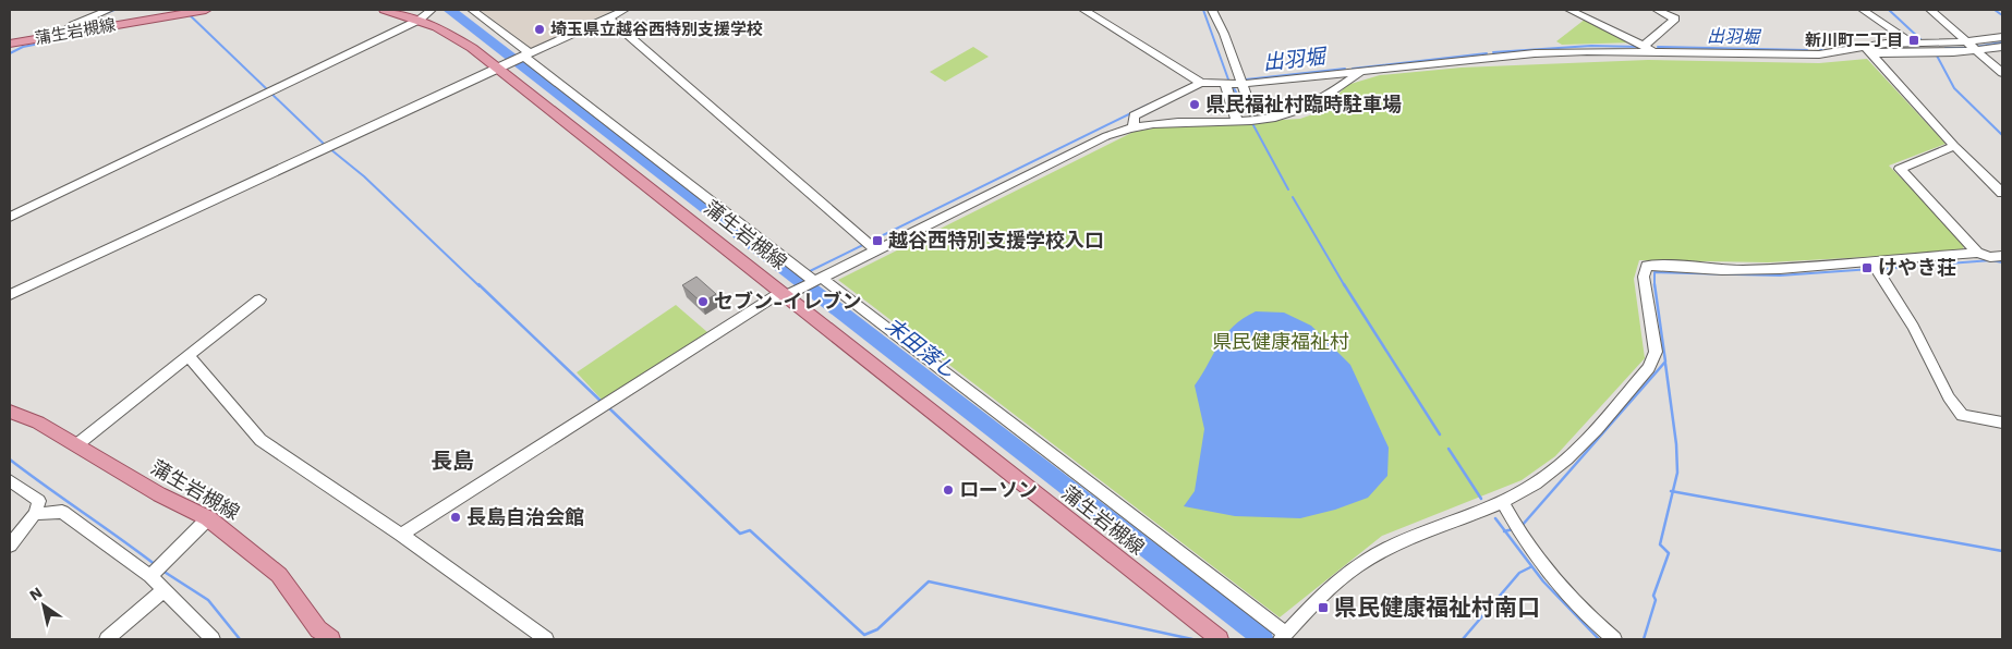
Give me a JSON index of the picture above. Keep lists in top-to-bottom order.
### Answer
{
  "streets": {
    "main road": ["蒲生岩槻線"]
  },
  "districts": ["長島"],
  "water": ["出羽堀", "末田落し"],
  "parks": ["県民健康福祉村"],
  "places": {
    "other": [
      "埼玉県立越谷西特別支援学校",
      "県民福祉村臨時駐車場",
      "セブン-イレブン",
      "ローソン",
      "長島自治会館"
    ],
    "transit": [
      "新川町二丁目",
      "越谷西特別支援学校入口",
      "けやき荘",
      "県民健康福祉村南口"
    ]
  },
  "north": "top left"
}
